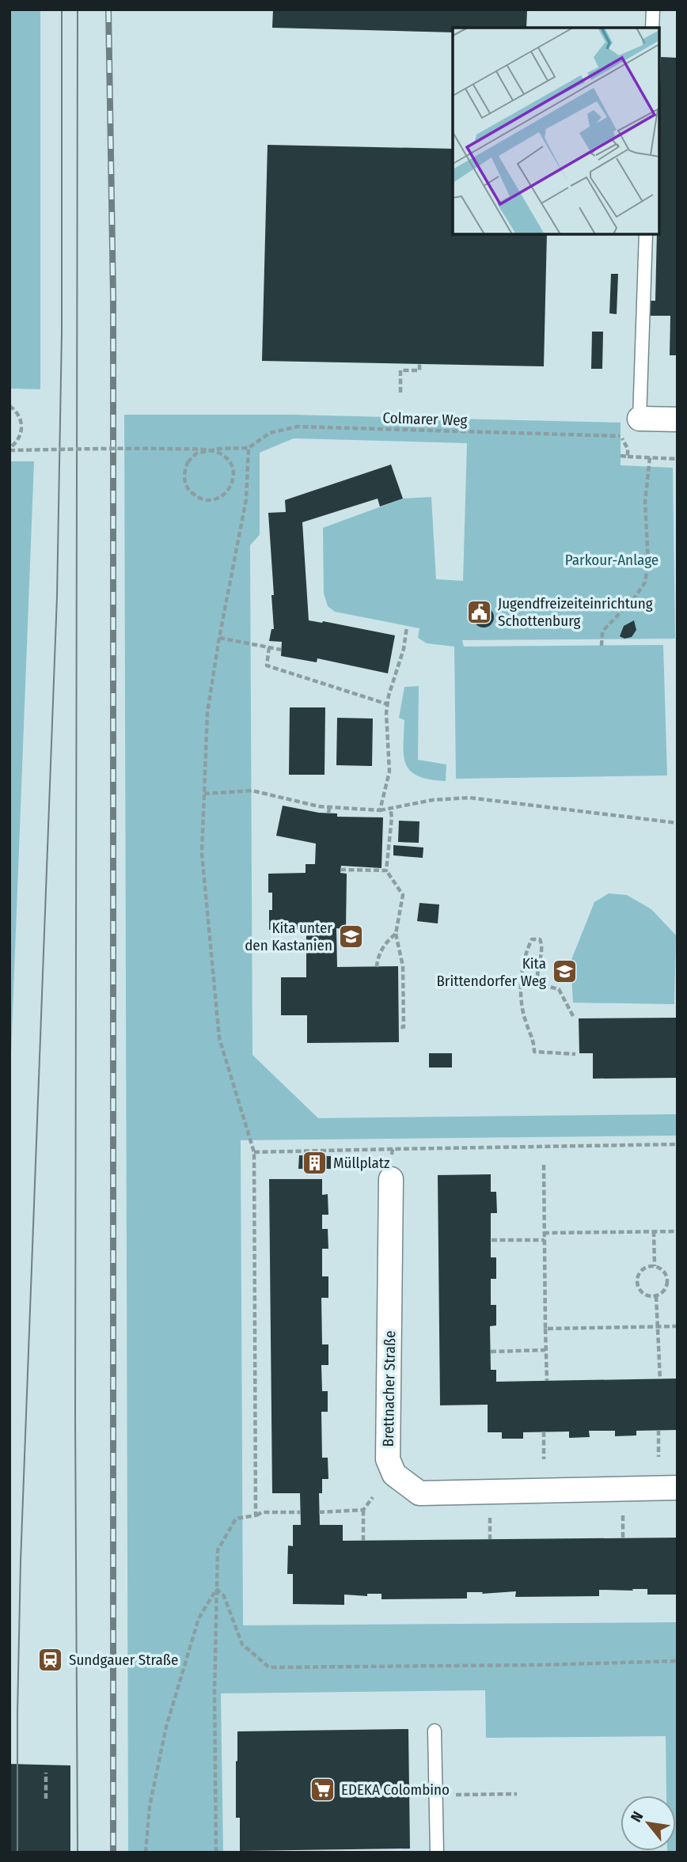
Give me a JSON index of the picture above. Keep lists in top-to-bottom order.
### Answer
{
  "streets": {
    "street": ["Brettnacher Straße"],
    "path": ["Colmarer Weg"]
  },
  "parks": ["Parkour-Anlage"],
  "places": {
    "public building": ["Jugendfreizeiteinrichtung Schottenburg"],
    "school or university": ["Kita unter den Kastanien", "Kita Brittendorfer Weg"],
    "building": ["Müllplatz"],
    "station": ["Sundgauer Straße"],
    "supermarket": ["EDEKA Colombino"]
  },
  "north": "top left"
}
